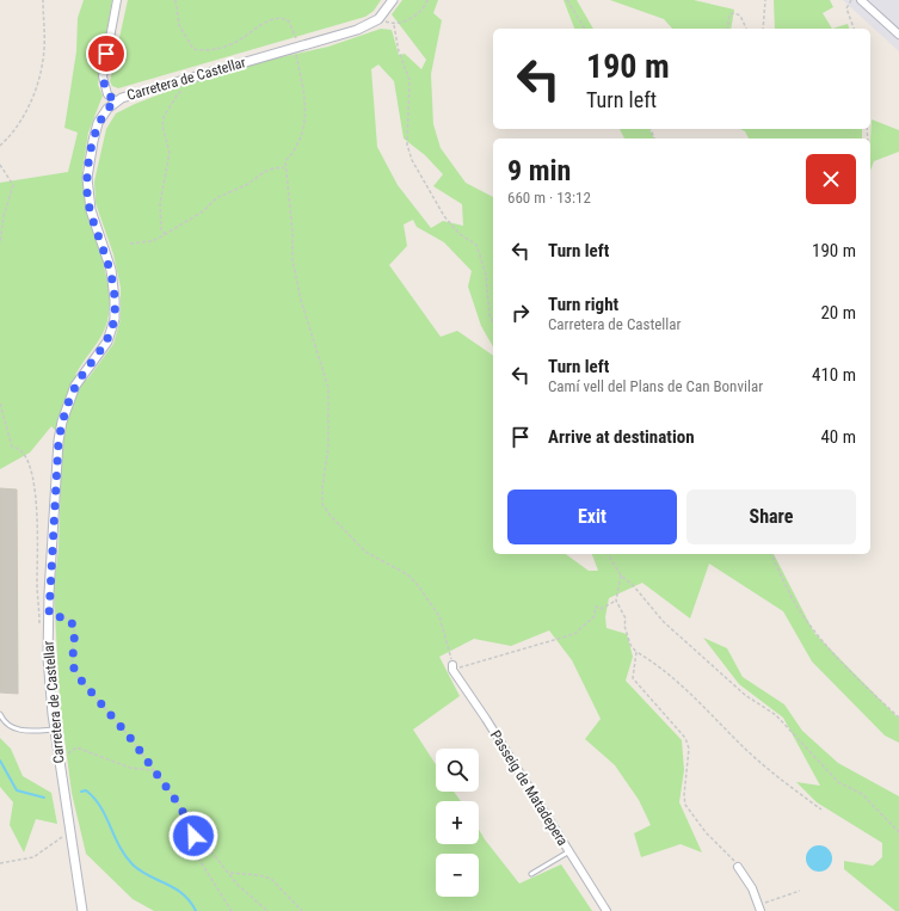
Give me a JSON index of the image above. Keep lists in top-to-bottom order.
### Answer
{
  "streets": {
    "street": ["Carretera de Castellar", "Passeig de Matadepera"]
  },
  "page": {
    "turn": ["190 m", "Turn left"],
    "heading": ["9 min", "660 m · 13:12"],
    "list": [
      {
        "name": "Turn left",
        "value": "190 m"
      },
      {
        "name": "Turn right",
        "note": "Carretera de Castellar",
        "value": "20 m"
      },
      {
        "name": "Turn left",
        "note": "Camí vell del Plans de Can Bonvilar",
        "value": "410 m"
      },
      {
        "name": "Arrive at destination",
        "value": "40 m"
      }
    ],
    "buttons": ["Exit", "Share"],
    "map_buttons": ["+", "−"]
  }
}
